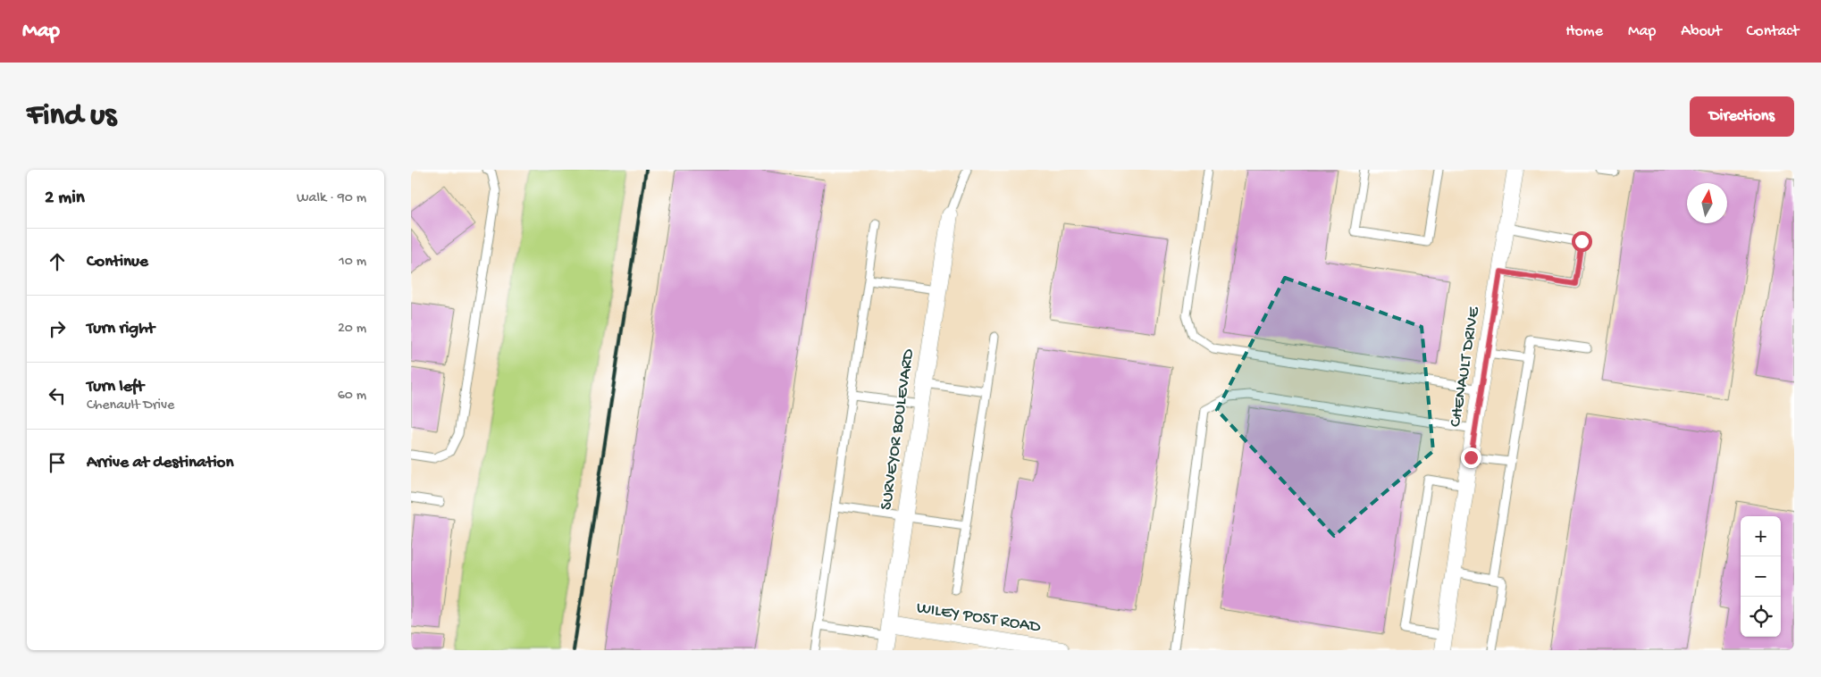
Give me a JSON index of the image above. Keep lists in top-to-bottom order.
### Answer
{
  "streets": {
    "street": ["CHENAULT DRIVE", "SURVEYOR BOULEVARD", "WILEY POST ROAD"]
  },
  "crossings": [
    ["SURVEYOR BOULEVARD", "WILEY POST ROAD"]
  ],
  "north": "top",
  "page": {
    "header": "Map",
    "nav": [
      "Home",
      "Map",
      "About",
      "Contact"
    ],
    "buttons": "Directions",
    "title": "Find us",
    "heading": ["2 min", "Walk · 90 m"],
    "list": [
      ["Continue", "10 m"],
      ["Turn right", "20 m"],
      ["Turn left", "Chenault Drive", "60 m"],
      "Arrive at destination"
    ],
    "map_buttons": ["+", "−"]
  }
}
